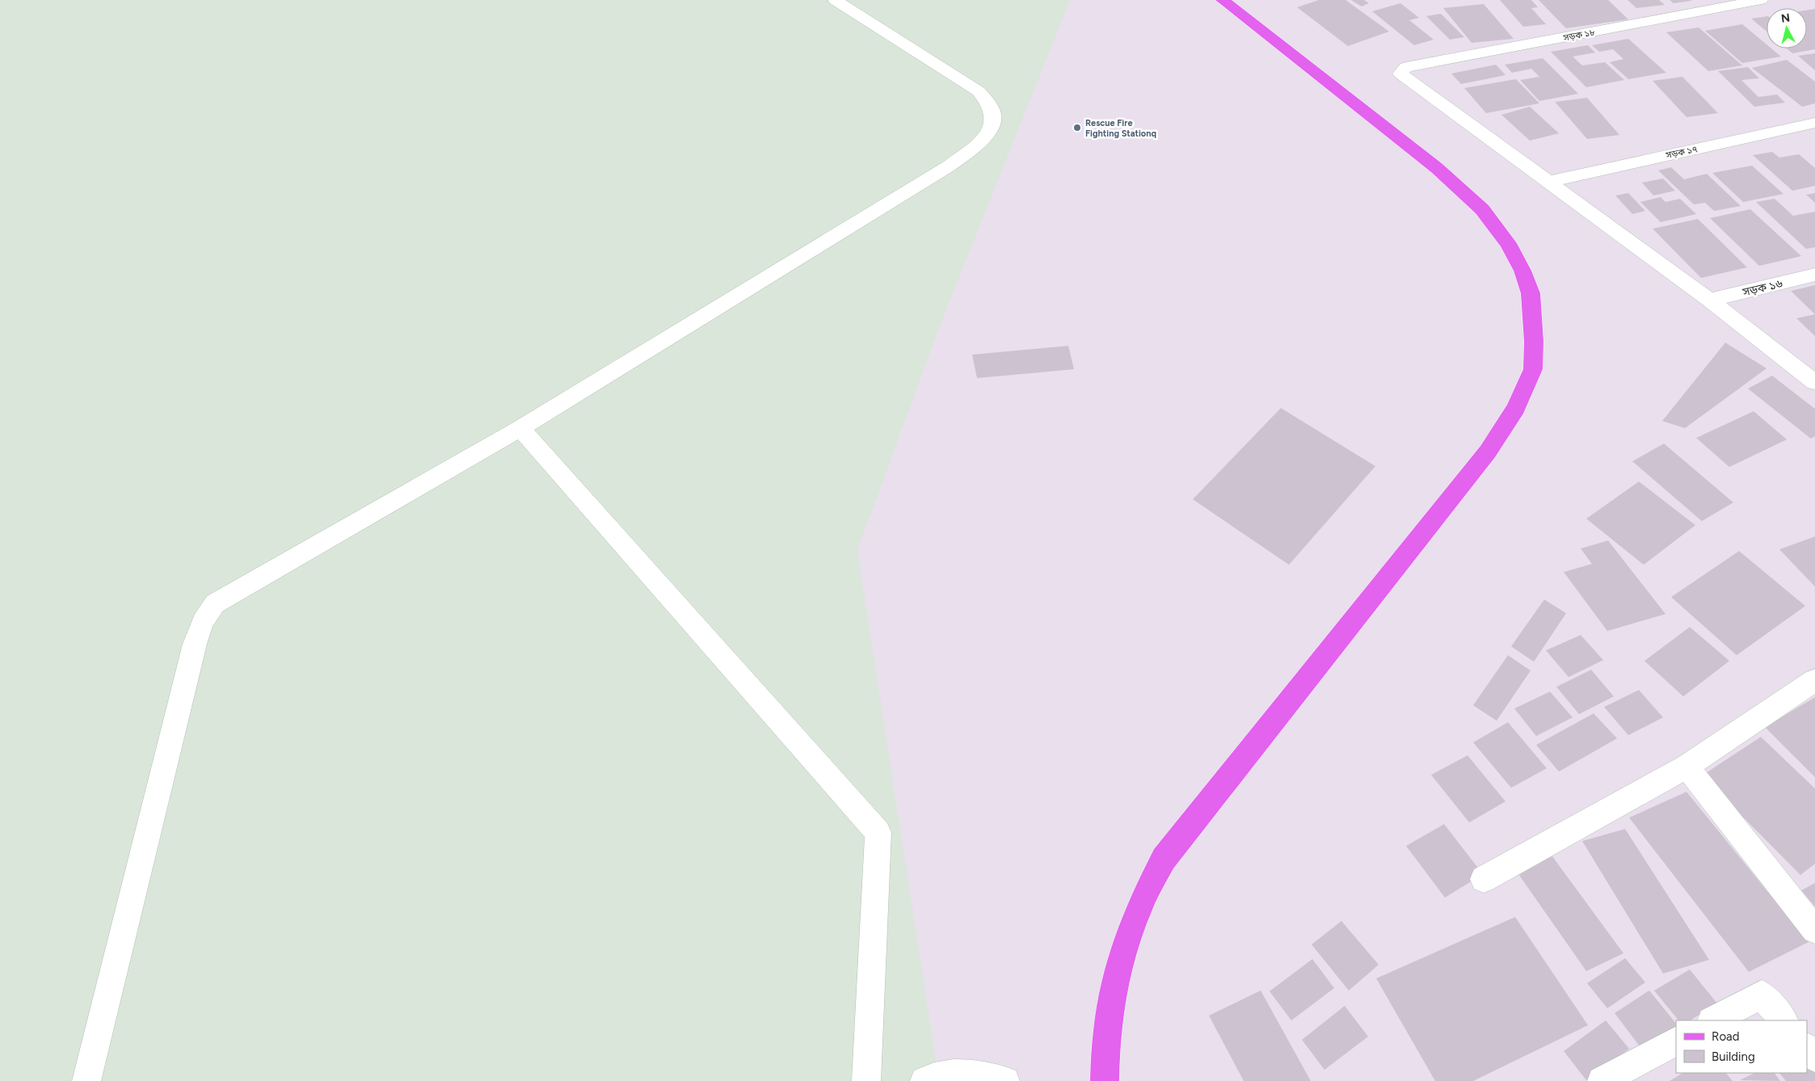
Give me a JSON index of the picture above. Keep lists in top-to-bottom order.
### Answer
{
  "streets": {
    "street": ["সড়ক ১৮", "সড়ক ১৭", "সড়ক ১৬"]
  },
  "crossings": [
    ["সড়ক ১৮", "সড়ক ১৭"]
  ],
  "places": ["Rescue Fire Fighting Stationq"],
  "legend": ["Road", "Building"],
  "north": "top"
}
